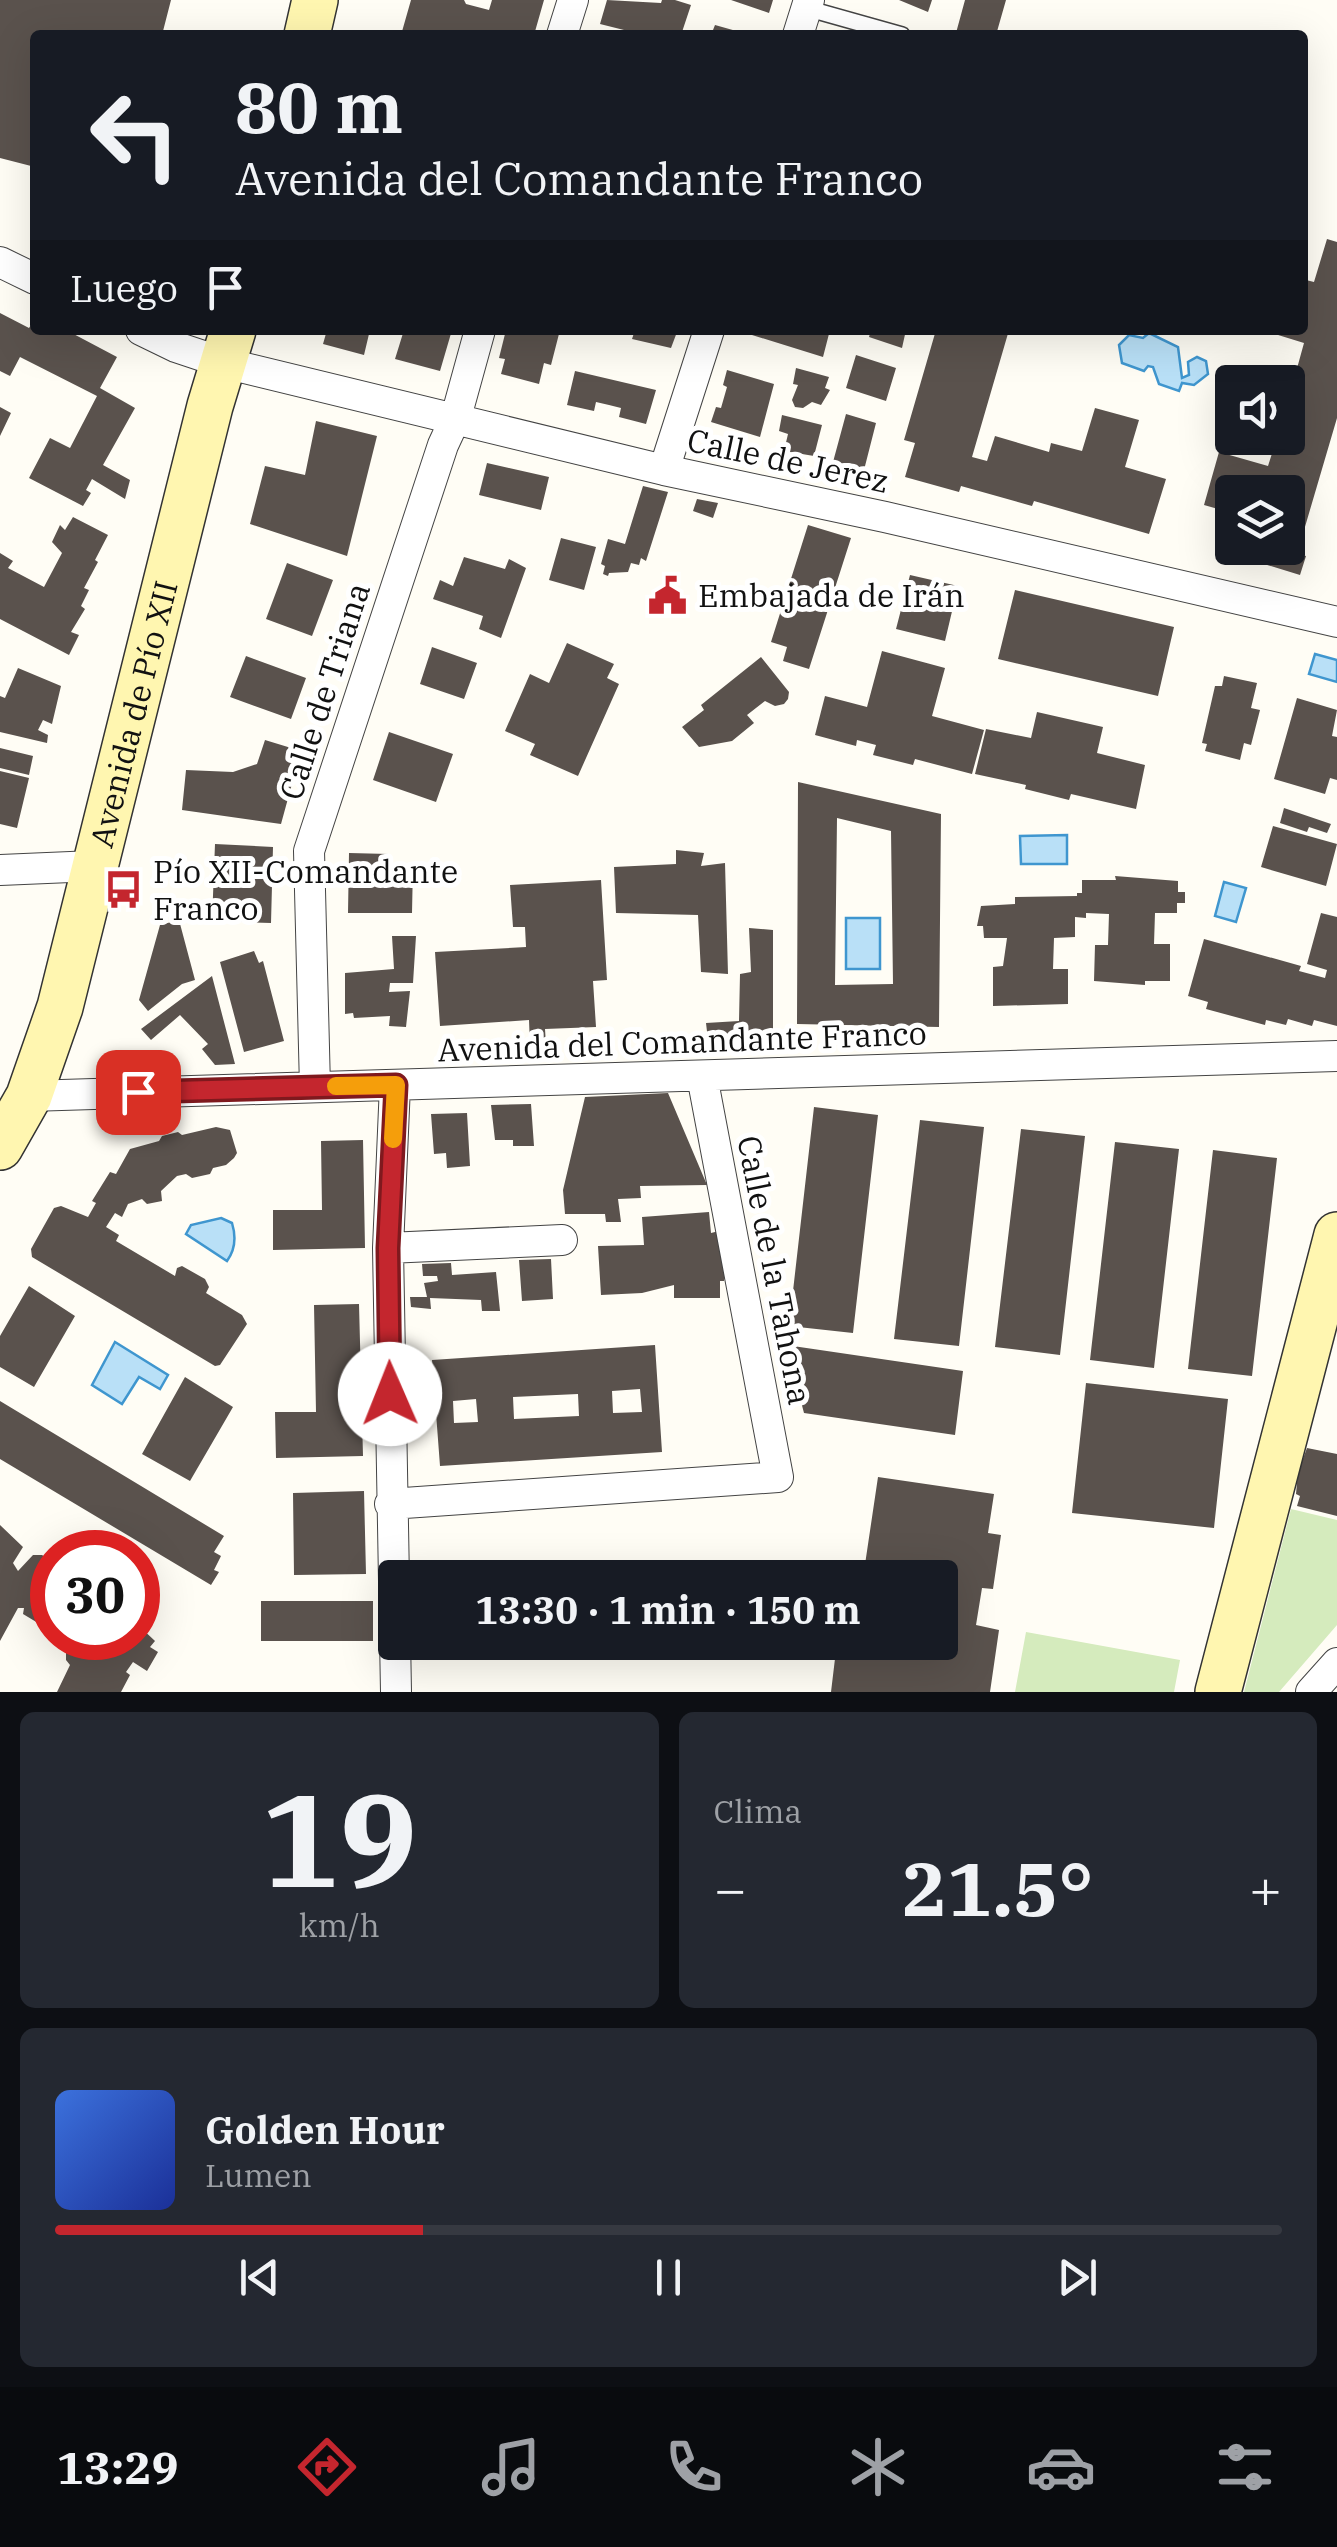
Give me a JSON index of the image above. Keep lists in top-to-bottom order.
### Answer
{
  "streets": {
    "main road": ["Avenida de Pío XII"],
    "street": [
      "Calle de Jerez",
      "Calle de Triana",
      "Avenida del Comandante Franco",
      "Calle de la Tahona"
    ]
  },
  "crossings": [
    ["Calle de Jerez", "Calle de Triana"],
    ["Calle de Jerez", "Avenida de Pío XII"],
    ["Calle de Triana", "Avenida del Comandante Franco"],
    ["Avenida de Pío XII", "Avenida del Comandante Franco"],
    ["Avenida del Comandante Franco", "Calle de la Tahona"]
  ],
  "places": {
    "public building": ["Embajada de Irán"],
    "bus stop": ["Pío XII-Comandante Franco"]
  },
  "page": {
    "turn": ["80 m", "Avenida del Comandante Franco"],
    "then": "Luego",
    "limit": "30",
    "trip": "13:30 · 1 min · 150 m",
    "tile": [
      ["19", "km/h"],
      "Clima"
    ],
    "heat": ["−", "21.5°", "+"],
    "song": ["Golden Hour", "Lumen"],
    "tabs": "13:29"
  }
}
